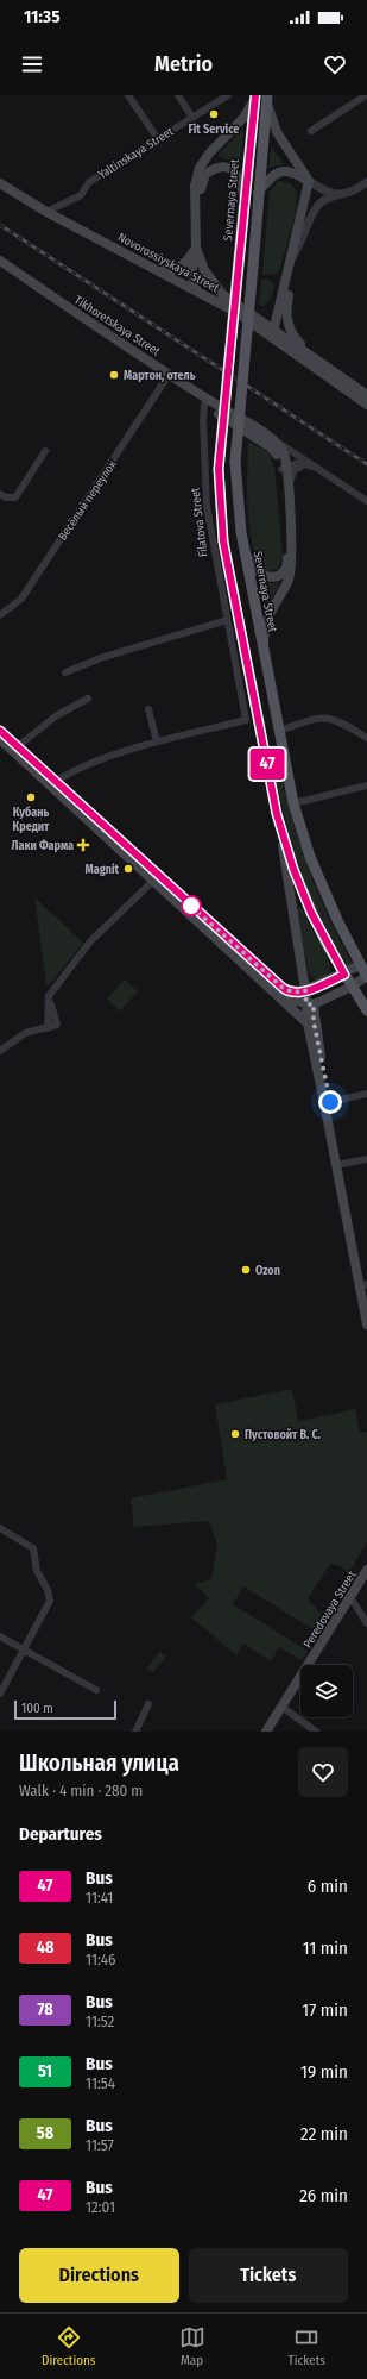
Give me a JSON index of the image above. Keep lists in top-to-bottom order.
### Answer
{
  "streets": {
    "main road": [
      "Severnaya Street",
      "Novorossiyskaya Street",
      "Tikhoretskaya Street",
      "Peredovaya Street"
    ],
    "street": ["Yaltinskaya Street", "Весёлый переулок", "Filatova Street"]
  },
  "crossings": [
    ["Yaltinskaya Street", "Novorossiyskaya Street"],
    ["Severnaya Street", "Novorossiyskaya Street"],
    ["Tikhoretskaya Street", "Весёлый переулок"],
    ["Tikhoretskaya Street", "Filatova Street"]
  ],
  "places": {
    "other": [
      "Fit Service",
      "Мартон, отель",
      "Кубань Кредит",
      "Magnit",
      "Ozon",
      "Пустовойт В. С."
    ],
    "health": ["Лаки Фарма"]
  },
  "lines": ["bus line 47"],
  "scale_bar": "100 m",
  "page": {
    "status": "11:35",
    "header": "Metrio",
    "on_map": "47",
    "scale": "100 m",
    "heading": [
      ["Школьная улица", "Walk · 4 min · 280 m"],
      "Departures"
    ],
    "list": [
      {
        "mark": "47",
        "name": "Bus",
        "note": "11:41",
        "value": "6 min"
      },
      {
        "mark": "48",
        "name": "Bus",
        "note": "11:46",
        "value": "11 min"
      },
      {
        "mark": "78",
        "name": "Bus",
        "note": "11:52",
        "value": "17 min"
      },
      {
        "mark": "51",
        "name": "Bus",
        "note": "11:54",
        "value": "19 min"
      },
      {
        "mark": "58",
        "name": "Bus",
        "note": "11:57",
        "value": "22 min"
      },
      {
        "mark": "47",
        "name": "Bus",
        "note": "12:01",
        "value": "26 min"
      }
    ],
    "buttons": ["Directions", "Tickets"],
    "tabs": ["Directions", "Map", "Tickets"]
  }
}
